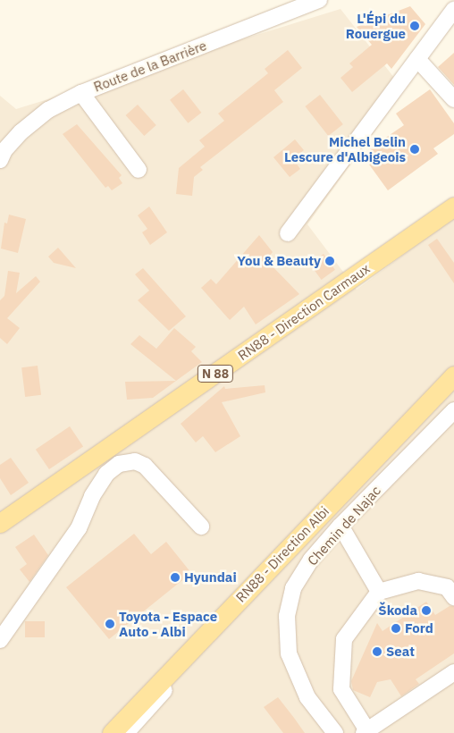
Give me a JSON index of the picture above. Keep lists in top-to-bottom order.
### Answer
{
  "streets": {
    "main road": ["RN88 - Direction Carmaux", "N 88", "RN88 - Direction Albi"],
    "street": ["Route de la Barrière", "Chemin de Najac"]
  },
  "places": [
    "L'Épi du Rouergue",
    "Michel Belin Lescure d'Albigeois",
    "You & Beauty",
    "Hyundai",
    "Škoda",
    "Toyota - Espace Auto - Albi",
    "Ford",
    "Seat"
  ]
}
